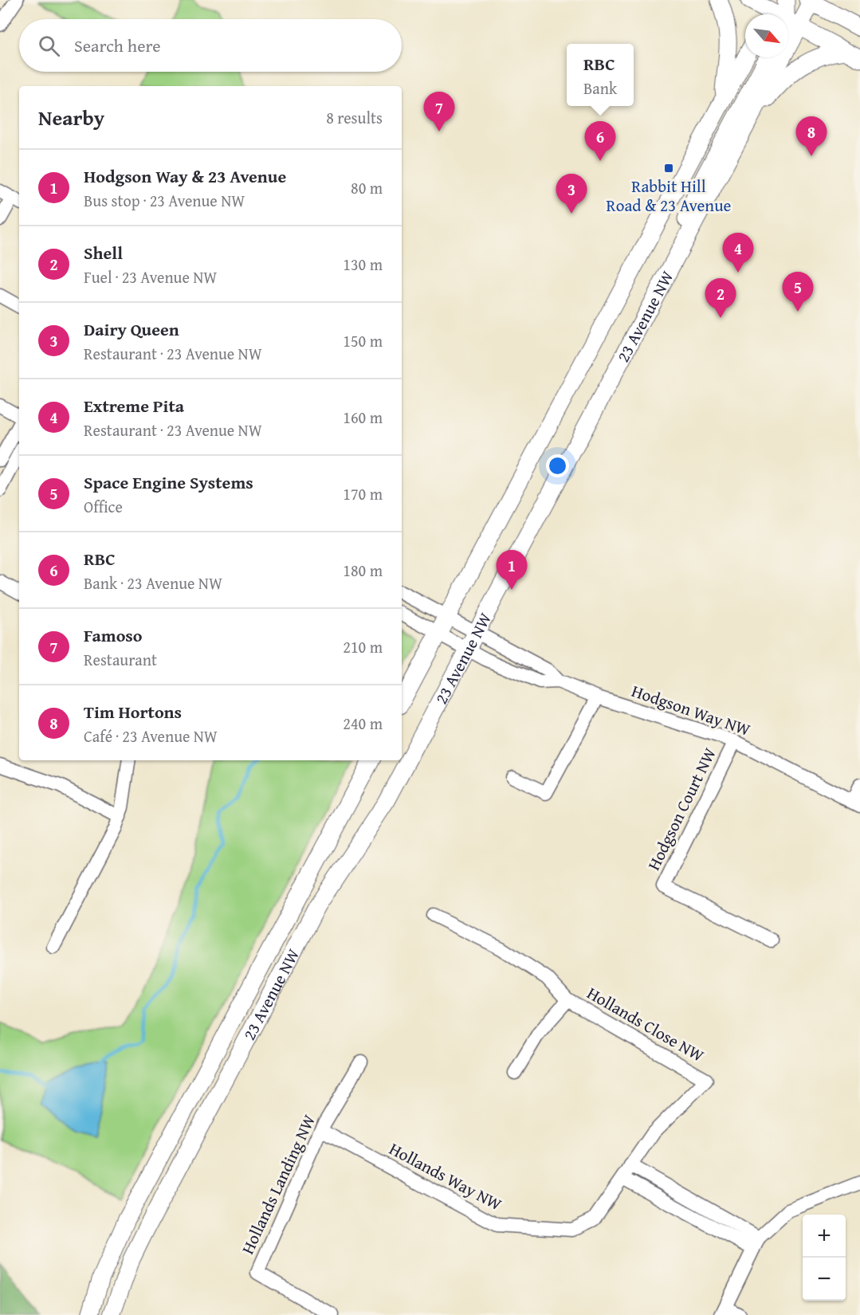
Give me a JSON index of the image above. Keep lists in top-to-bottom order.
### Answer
{
  "streets": {
    "main road": ["23 Avenue NW"],
    "street": [
      "Hodgson Way NW",
      "Hodgson Court NW",
      "Hollands Close NW",
      "Hollands Way NW",
      "Hollands Landing NW"
    ]
  },
  "crossings": [
    ["23 Avenue NW", "Hodgson Way NW"],
    ["Hodgson Way NW", "Hodgson Court NW"],
    ["Hollands Close NW", "Hollands Way NW"],
    ["Hollands Way NW", "Hollands Landing NW"]
  ],
  "places": {
    "transit": ["Rabbit Hill Road & 23 Avenue"]
  },
  "north": "bottom right",
  "page": {
    "search": "Search here",
    "popup": ["RBC", "Bank"],
    "heading": ["Nearby", "8 results"],
    "pins": [
      "7",
      "8",
      "6",
      "3",
      "4",
      "5",
      "2",
      "1"
    ],
    "list": [
      {
        "mark": "1",
        "name": "Hodgson Way & 23 Avenue",
        "note": "Bus stop · 23 Avenue NW",
        "value": "80 m"
      },
      {
        "mark": "2",
        "name": "Shell",
        "note": "Fuel · 23 Avenue NW",
        "value": "130 m"
      },
      {
        "mark": "3",
        "name": "Dairy Queen",
        "note": "Restaurant · 23 Avenue NW",
        "value": "150 m"
      },
      {
        "mark": "4",
        "name": "Extreme Pita",
        "note": "Restaurant · 23 Avenue NW",
        "value": "160 m"
      },
      {
        "mark": "5",
        "name": "Space Engine Systems",
        "note": "Office",
        "value": "170 m"
      },
      {
        "mark": "6",
        "name": "RBC",
        "note": "Bank · 23 Avenue NW",
        "value": "180 m"
      },
      {
        "mark": "7",
        "name": "Famoso",
        "note": "Restaurant",
        "value": "210 m"
      },
      {
        "mark": "8",
        "name": "Tim Hortons",
        "note": "Café · 23 Avenue NW",
        "value": "240 m"
      }
    ],
    "map_buttons": ["+", "−"]
  }
}
